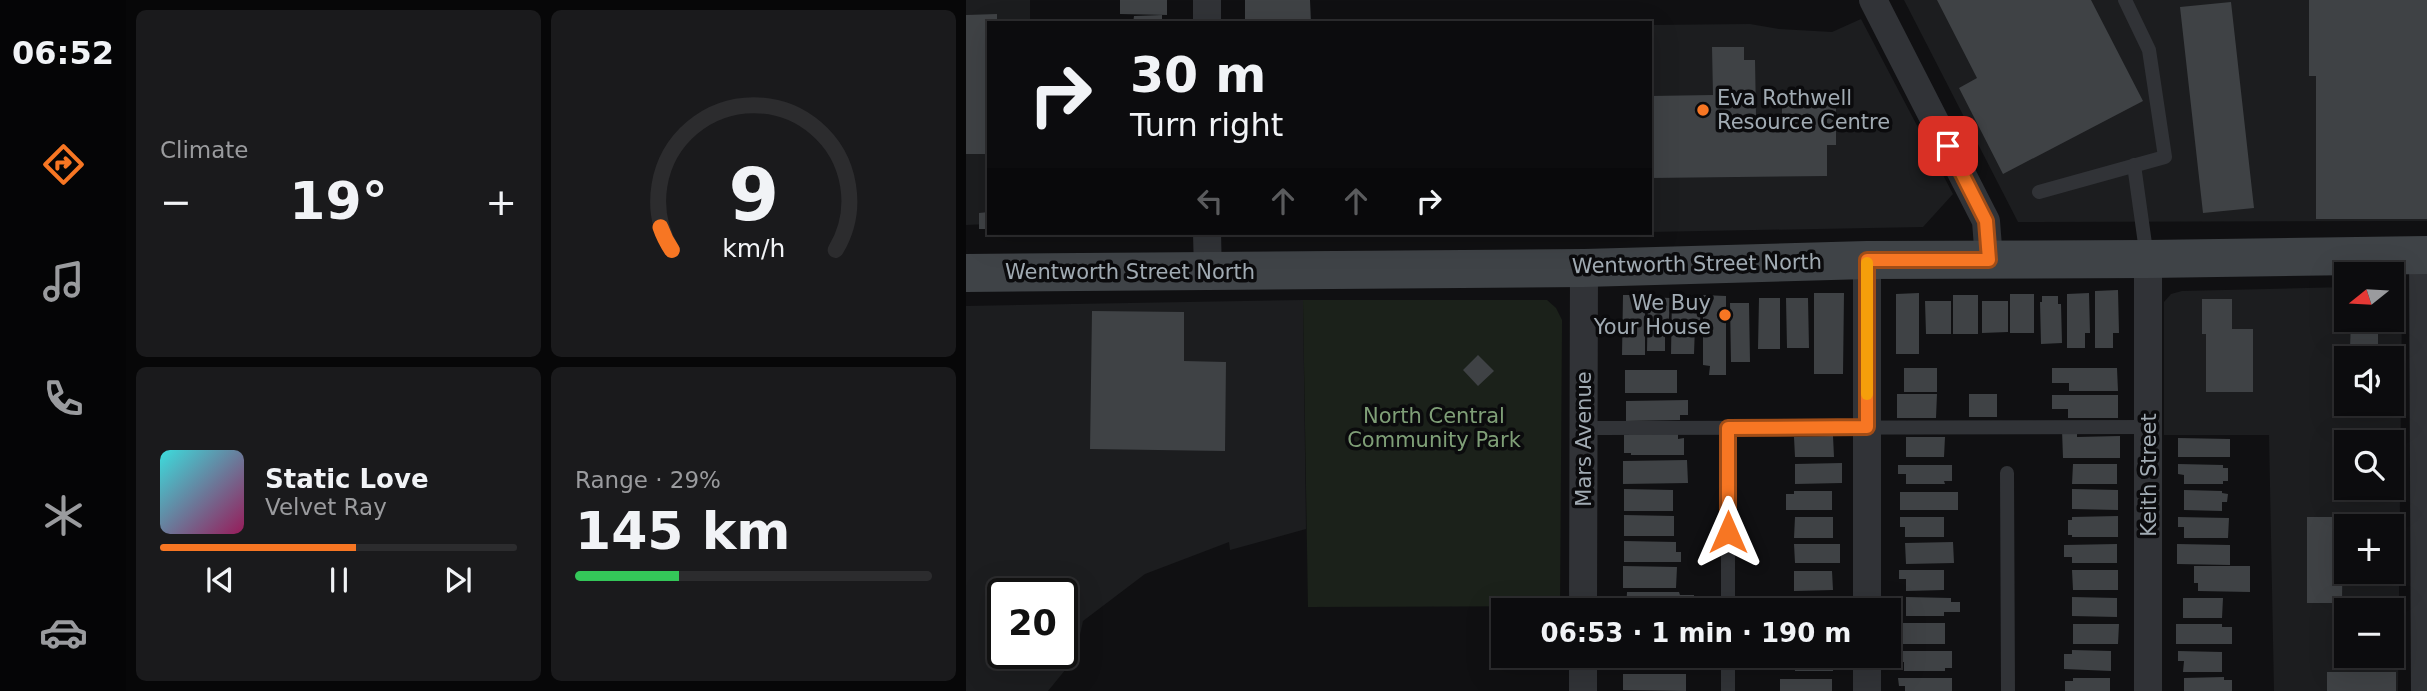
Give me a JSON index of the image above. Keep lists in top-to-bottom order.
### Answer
{
  "streets": {
    "main road": ["Wentworth Street North"],
    "street": ["Mars Avenue", "Keith Street"]
  },
  "crossings": [
    ["Wentworth Street North", "Mars Avenue"],
    ["Wentworth Street North", "Keith Street"]
  ],
  "parks": ["North Central Community Park"],
  "places": ["Eva Rothwell Resource Centre", "We Buy Your House"],
  "north": "left",
  "page": {
    "tabs": "06:52",
    "tile": [
      "Climate",
      ["Range · 29%", "145 km"]
    ],
    "turn": ["30 m", "Turn right"],
    "heat": ["−", "19°", "+"],
    "map_buttons": ["+", "−"],
    "song": ["Static Love", "Velvet Ray"],
    "limit": "20",
    "trip": "06:53 · 1 min · 190 m",
    "gauge": ["9", "km/h"]
  }
}
